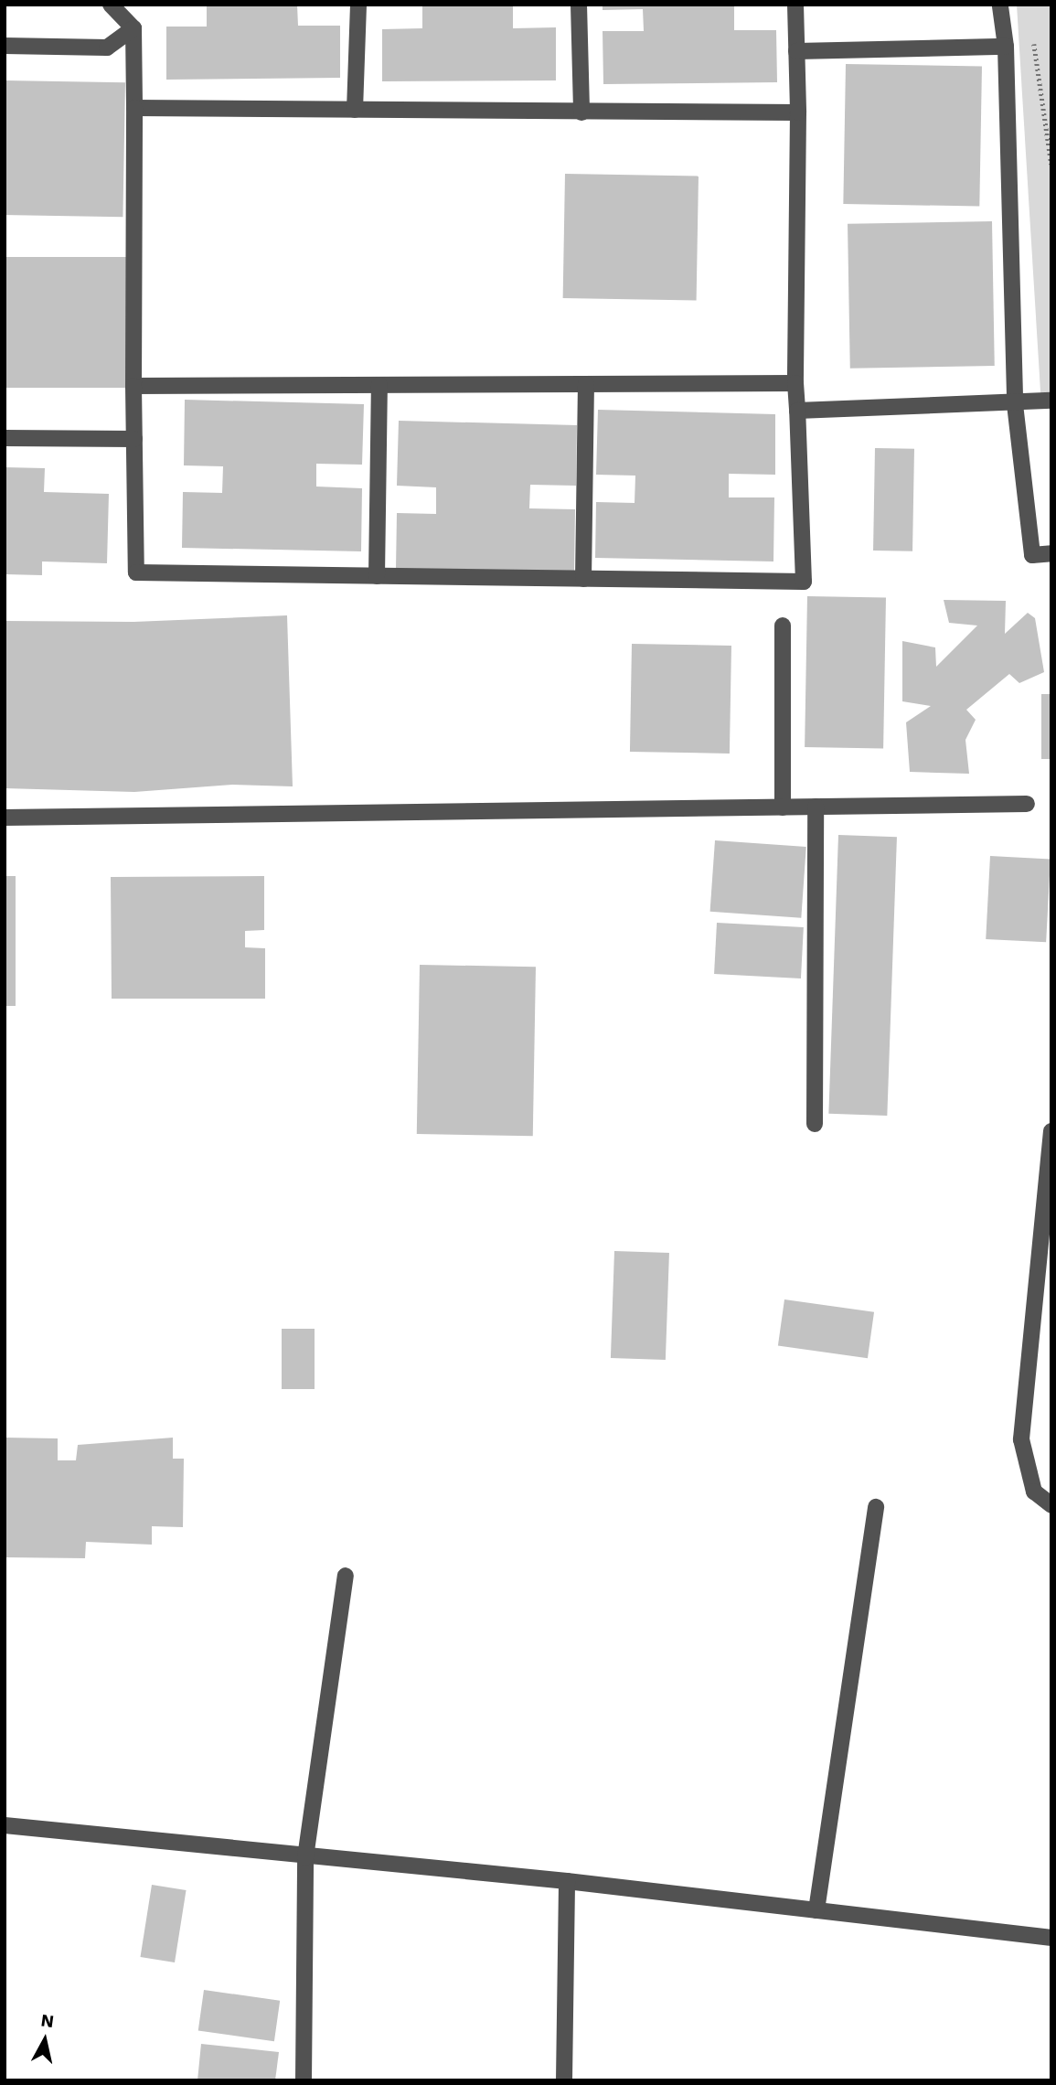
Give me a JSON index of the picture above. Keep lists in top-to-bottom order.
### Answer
{
  "north": "top"
}
